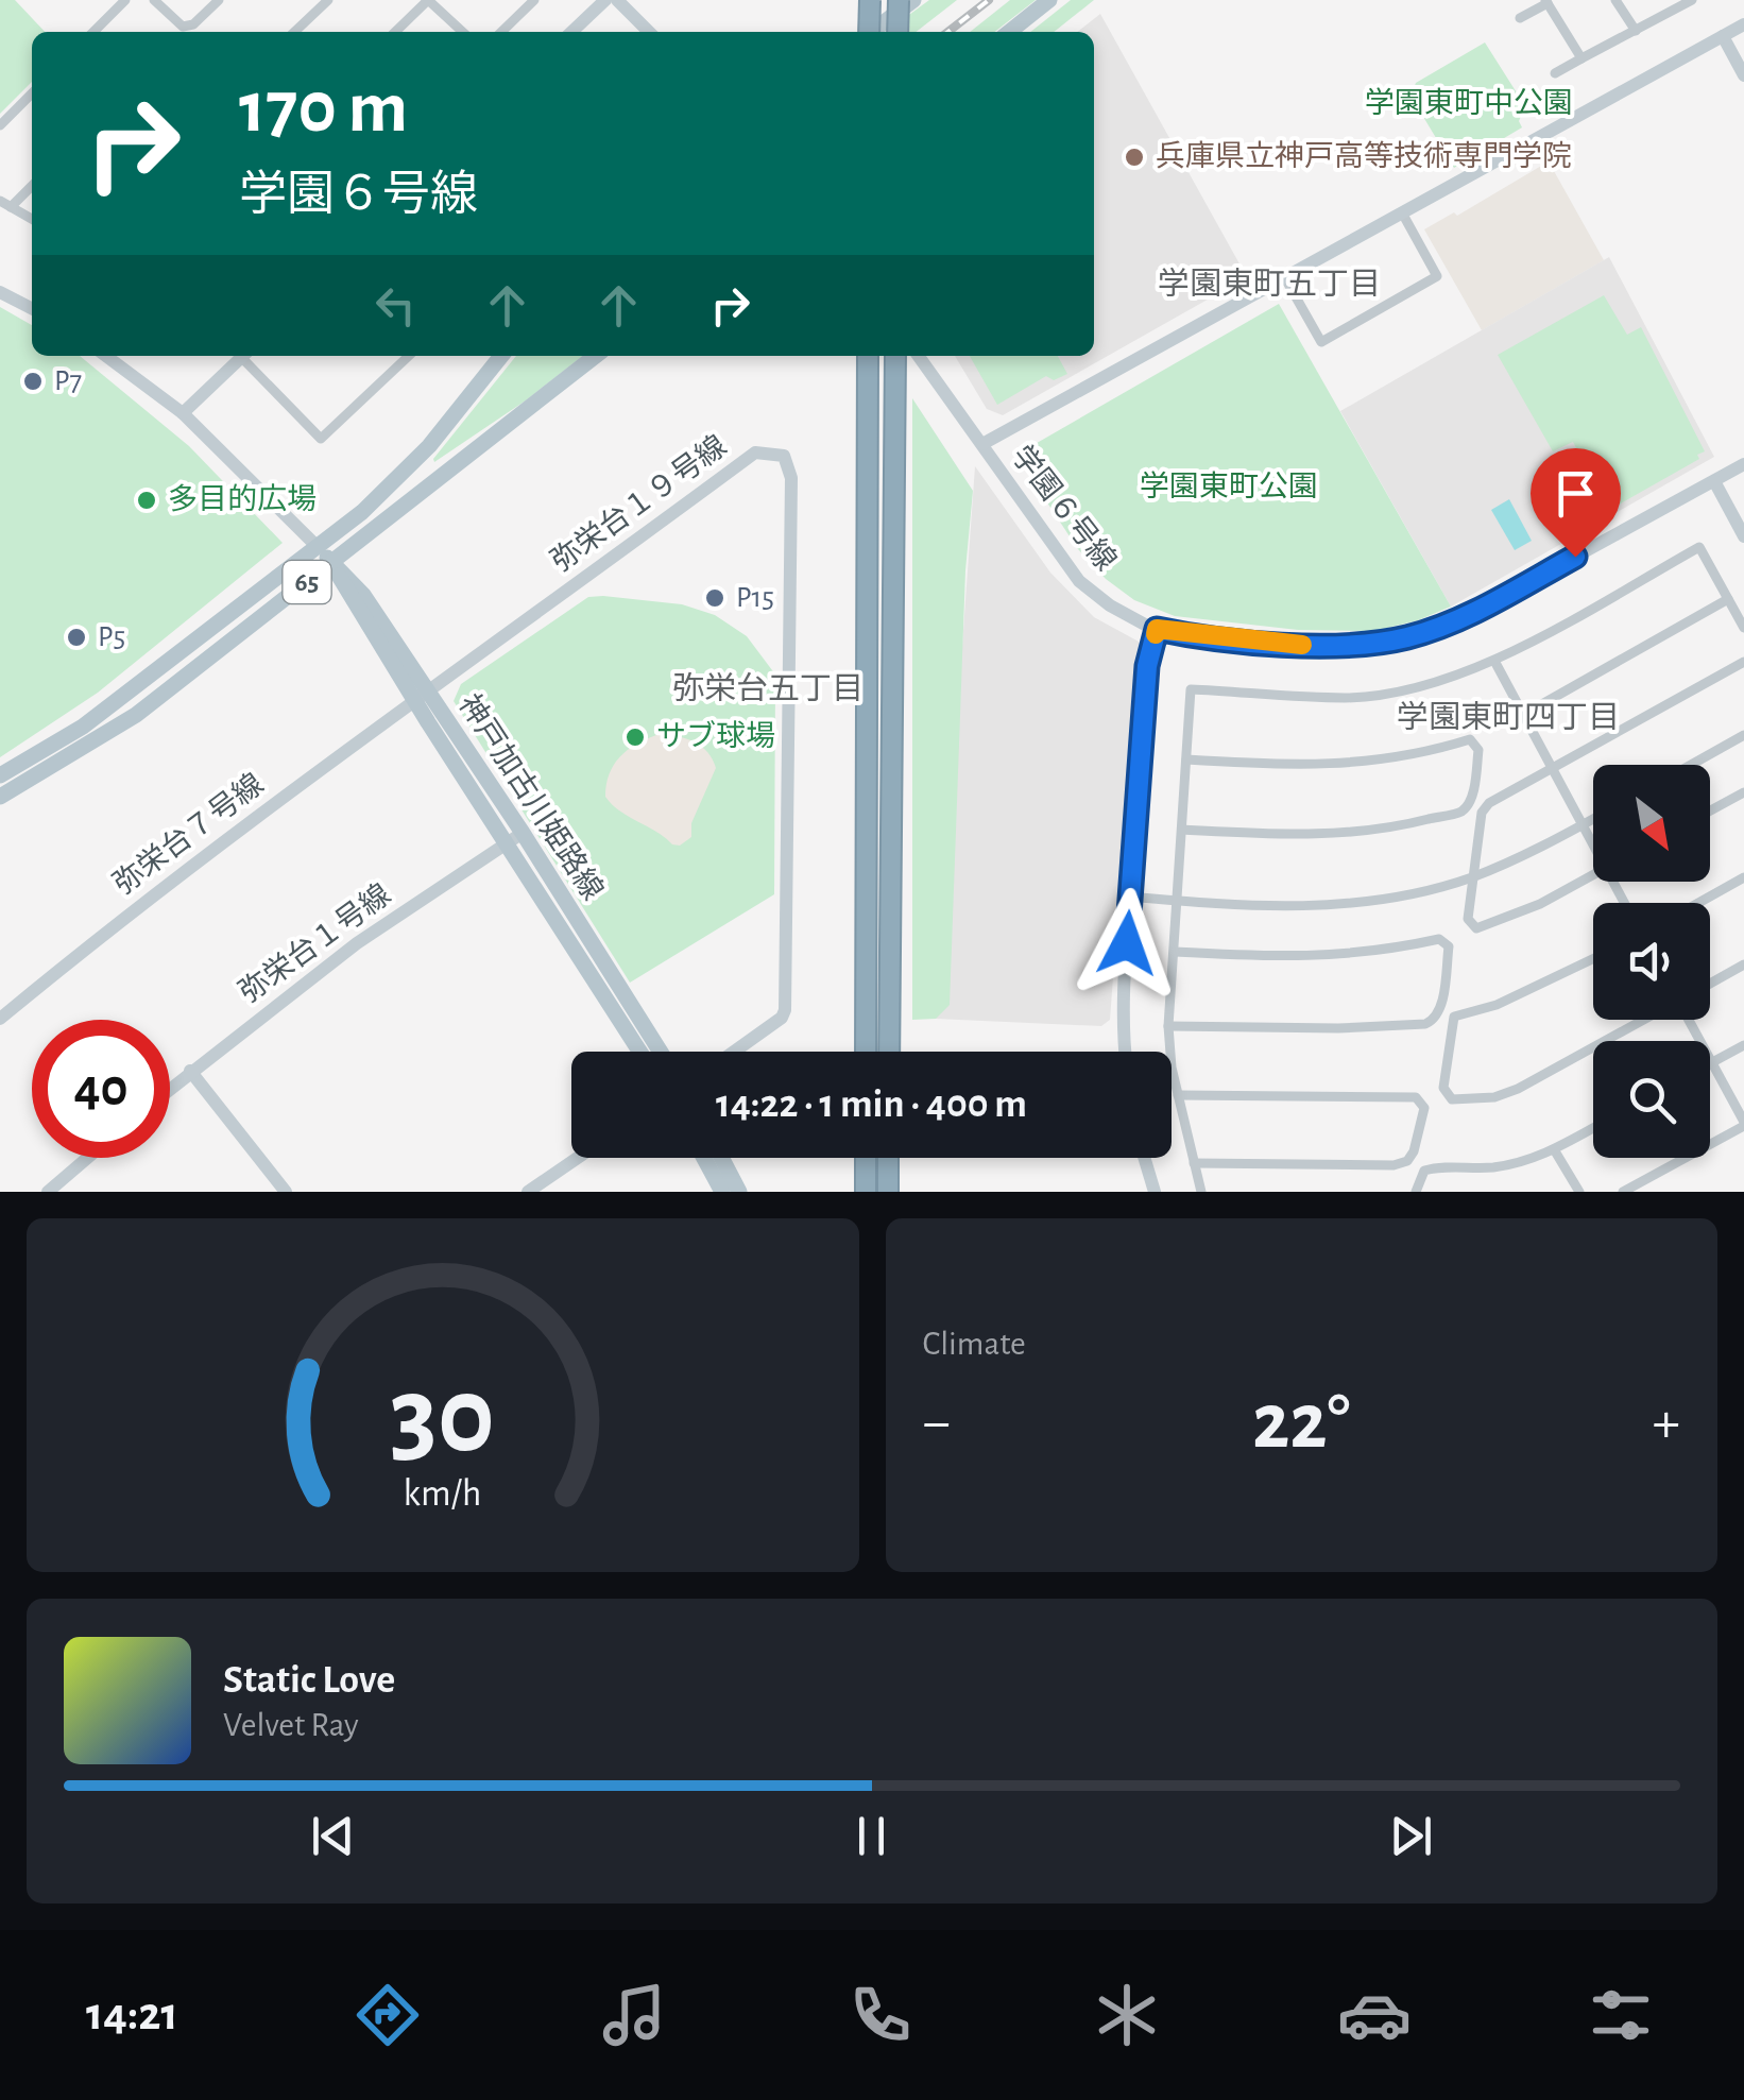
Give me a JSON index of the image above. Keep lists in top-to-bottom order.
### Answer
{
  "streets": {
    "main road": ["65", "神戸加古川姫路線"],
    "street": [
      "弥栄台１９号線",
      "学園６号線",
      "弥栄台７号線",
      "弥栄台１号線"
    ]
  },
  "crossings": [
    ["弥栄台１９号線", "神戸加古川姫路線"],
    ["弥栄台１９号線", "弥栄台７号線"],
    ["65", "神戸加古川姫路線"],
    ["神戸加古川姫路線", "弥栄台７号線"],
    ["神戸加古川姫路線", "弥栄台１号線"]
  ],
  "districts": ["学園東町五丁目", "弥栄台五丁目", "学園東町四丁目"],
  "parks": ["学園東町中公園", "学園東町公園"],
  "places": [
    "兵庫県立神戸高等技術専門学院",
    "P7",
    "多目的広場",
    "P15",
    "P5",
    "サブ球場"
  ],
  "north": "bottom right",
  "page": {
    "turn": ["170 m", "学園６号線"],
    "limit": "40",
    "trip": "14:22 · 1 min · 400 m",
    "tile": "Climate",
    "heat": ["−", "22°", "+"],
    "song": ["Static Love", "Velvet Ray"],
    "tabs": "14:21",
    "gauge": ["30", "km/h"]
  }
}
